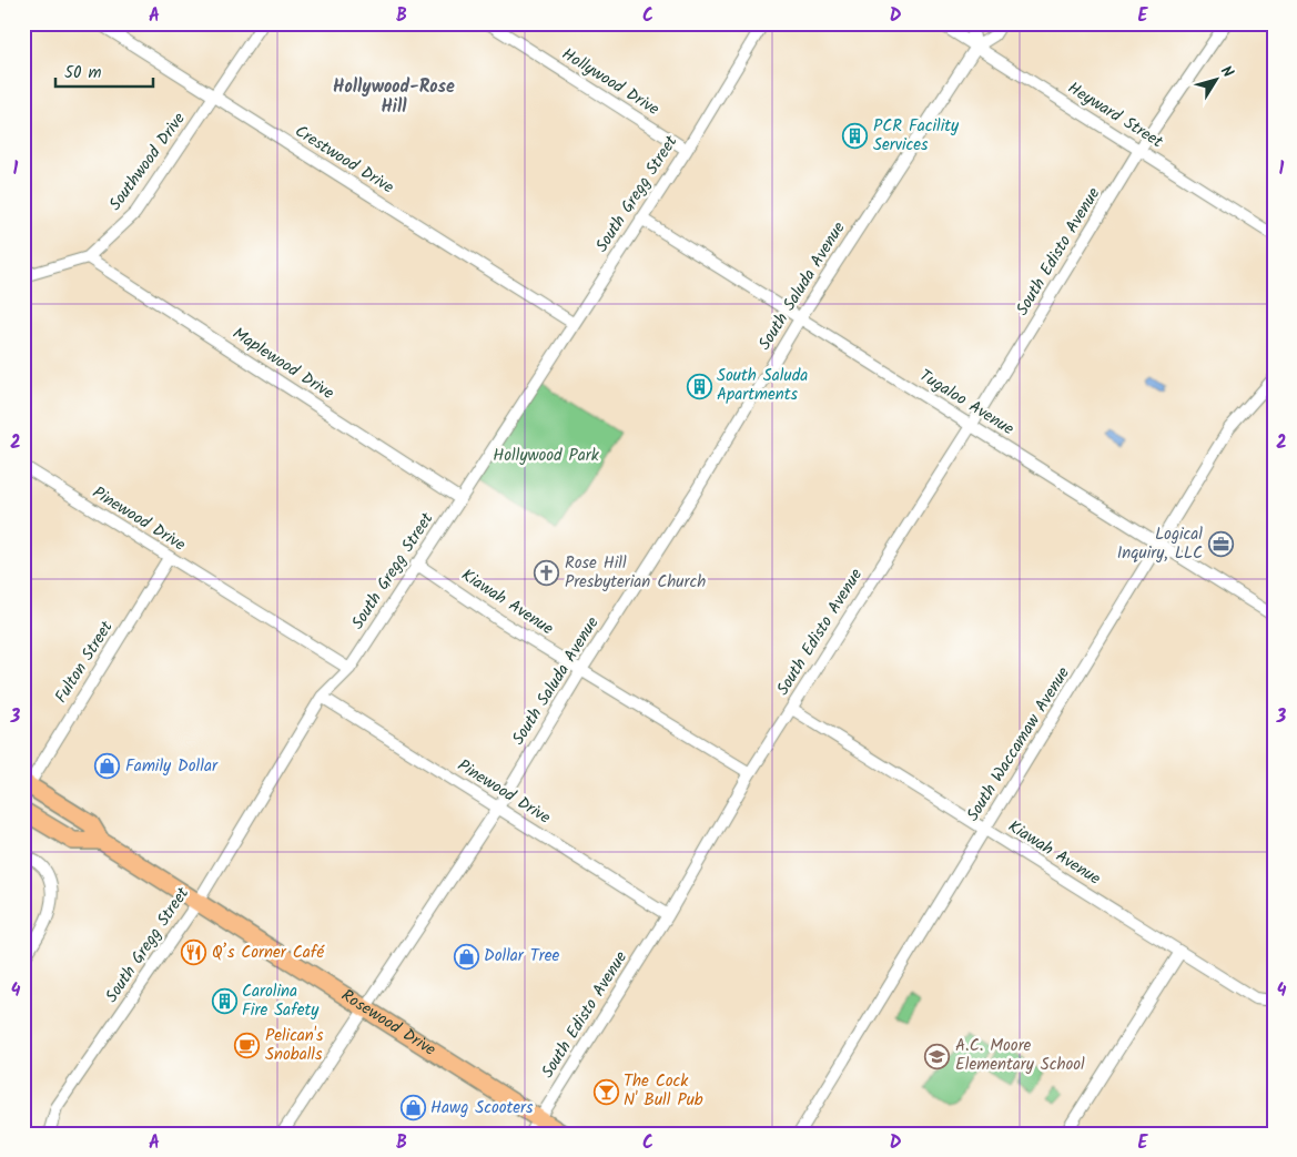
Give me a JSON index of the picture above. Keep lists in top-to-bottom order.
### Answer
{
  "streets": {
    "main road": ["Rosewood Drive"],
    "street": [
      "Hollywood Drive",
      "Heyward Street",
      "Crestwood Drive",
      "Southwood Drive",
      "South Gregg Street",
      "South Edisto Avenue",
      "South Saluda Avenue",
      "Maplewood Drive",
      "Tugaloo Avenue",
      "Pinewood Drive",
      "Kiawah Avenue",
      "Fulton Street",
      "South Waccamaw Avenue"
    ]
  },
  "crossings": [
    ["Hollywood Drive", "South Gregg Street"],
    ["Heyward Street", "South Edisto Avenue"],
    ["Heyward Street", "South Saluda Avenue"],
    ["Crestwood Drive", "Southwood Drive"],
    ["Crestwood Drive", "South Gregg Street"],
    ["Southwood Drive", "Maplewood Drive"],
    ["South Gregg Street", "Maplewood Drive"],
    ["South Gregg Street", "Tugaloo Avenue"],
    ["South Gregg Street", "Pinewood Drive"],
    ["South Gregg Street", "Kiawah Avenue"],
    ["South Gregg Street", "Rosewood Drive"],
    ["South Edisto Avenue", "Tugaloo Avenue"],
    ["South Edisto Avenue", "Pinewood Drive"],
    ["South Edisto Avenue", "Kiawah Avenue"],
    ["South Edisto Avenue", "Rosewood Drive"],
    ["South Saluda Avenue", "Tugaloo Avenue"],
    ["South Saluda Avenue", "Pinewood Drive"],
    ["South Saluda Avenue", "Kiawah Avenue"],
    ["South Saluda Avenue", "Rosewood Drive"],
    ["Tugaloo Avenue", "South Waccamaw Avenue"],
    ["Pinewood Drive", "Fulton Street"],
    ["Kiawah Avenue", "South Waccamaw Avenue"],
    ["Fulton Street", "Rosewood Drive"]
  ],
  "districts": ["Hollywood-Rose Hill"],
  "parks": ["Hollywood Park"],
  "places": {
    "building": ["PCR Facility Services", "South Saluda Apartments", "Carolina Fire Safety"],
    "office": ["Logical Inquiry, LLC"],
    "church": ["Rose Hill Presbyterian Church"],
    "shop": ["Family Dollar", "Dollar Tree", "Hawg Scooters"],
    "restaurant": ["Q’s Corner Café"],
    "cafe": ["Pelican's Snoballs"],
    "school or university": ["A.C. Moore Elementary School"],
    "bar": ["The Cock N' Bull Pub"]
  },
  "scale_bar": "50 m",
  "north": "top right",
  "grid": {
    "columns": [
      "A",
      "B",
      "C",
      "D",
      "E"
    ],
    "rows": [
      "1",
      "2",
      "3",
      "4"
    ]
  }
}
